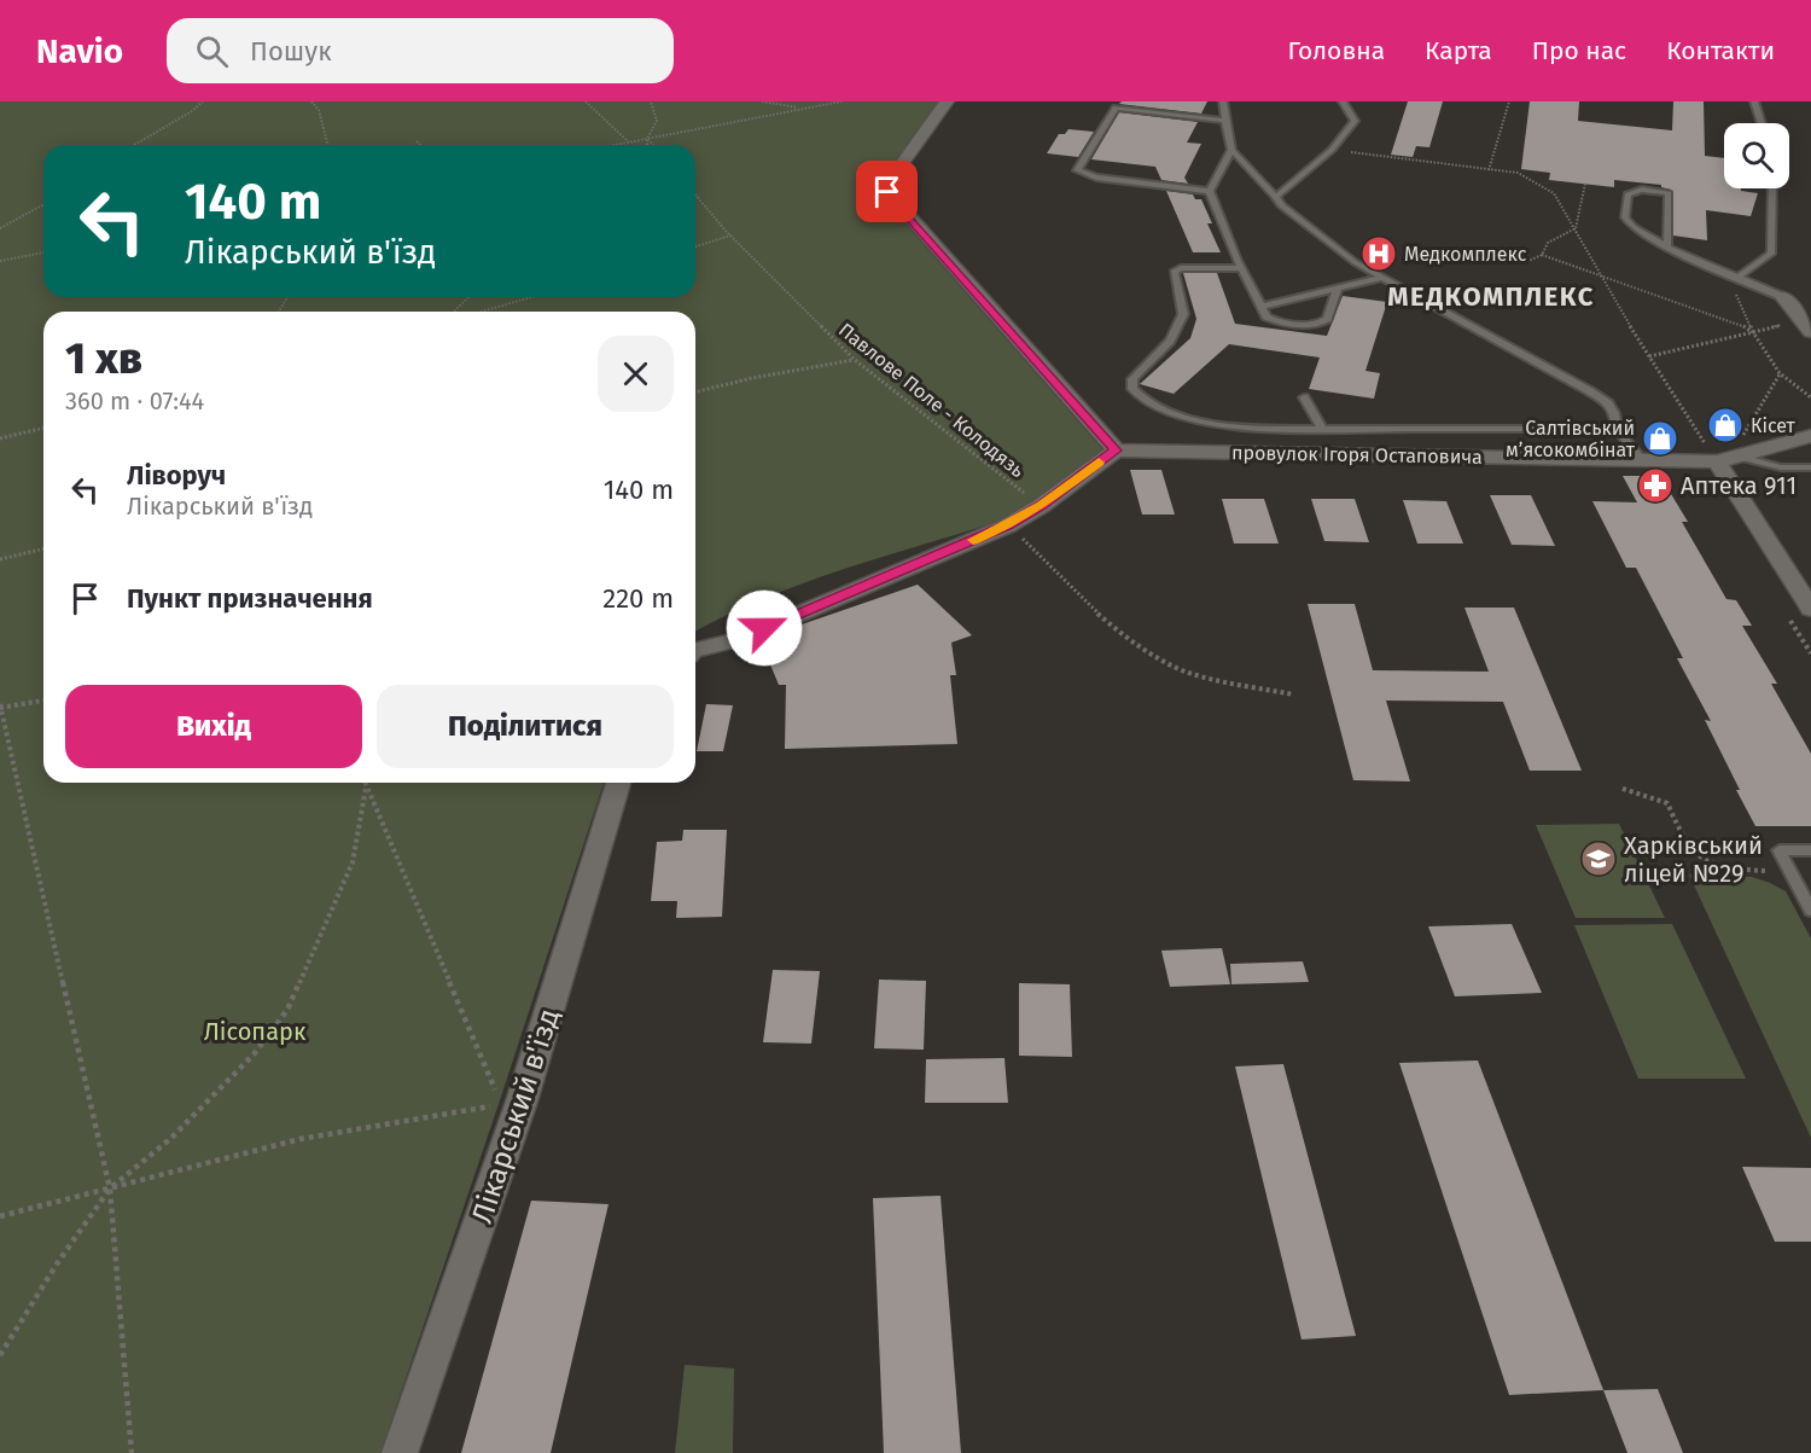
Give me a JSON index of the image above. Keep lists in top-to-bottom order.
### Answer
{
  "streets": {
    "street": ["провулок Ігоря Остаповича", "Лікарський в'їзд"],
    "path": ["Павлове Поле - Колодязь"]
  },
  "districts": ["МЕДКОМПЛЕКС"],
  "parks": ["Лісопарк"],
  "places": {
    "hospital": ["Медкомплекс"],
    "shop": ["Кісет", "Салтівський мʼясокомбінат"],
    "pharmacy": ["Аптека 911"],
    "school or university": ["Харківський ліцей №29"]
  },
  "page": {
    "header": "Navio",
    "search": "Пошук",
    "nav": [
      "Головна",
      "Карта",
      "Про нас",
      "Контакти"
    ],
    "turn": ["140 m", "Лікарський в'їзд"],
    "heading": ["1 хв", "360 m · 07:44"],
    "list": [
      {
        "name": "Ліворуч",
        "note": "Лікарський в'їзд",
        "value": "140 m"
      },
      {
        "name": "Пункт призначення",
        "value": "220 m"
      }
    ],
    "buttons": ["Вихід", "Поділитися"]
  }
}
